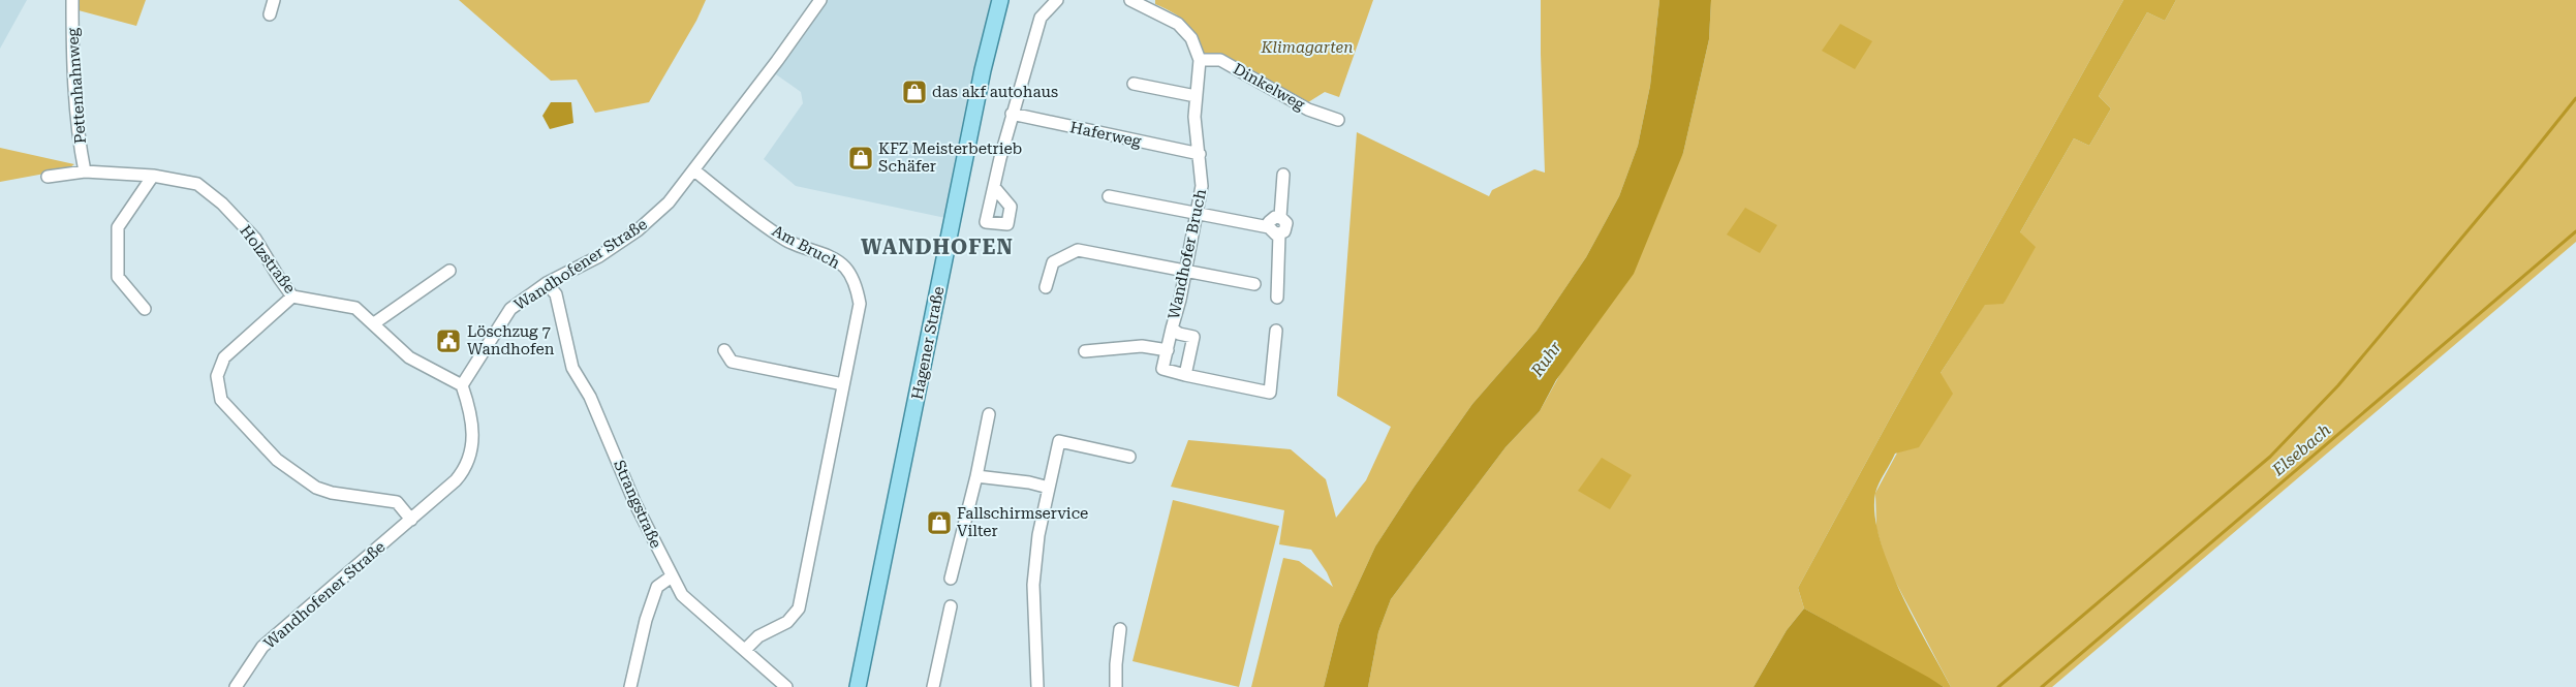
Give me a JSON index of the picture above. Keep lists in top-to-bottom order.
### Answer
{
  "streets": {
    "main road": ["Hagener Straße"],
    "street": [
      "Pettenhahnweg",
      "Dinkelweg",
      "Haferweg",
      "Am Bruch",
      "Wandhofer Bruch",
      "Holzstraße",
      "Wandhofener Straße",
      "Strangstraße"
    ]
  },
  "crossings": [
    ["Pettenhahnweg", "Holzstraße"],
    ["Dinkelweg", "Wandhofer Bruch"],
    ["Haferweg", "Wandhofer Bruch"],
    ["Am Bruch", "Wandhofener Straße"],
    ["Am Bruch", "Strangstraße"],
    ["Holzstraße", "Wandhofener Straße"],
    ["Wandhofener Straße", "Strangstraße"]
  ],
  "districts": ["WANDHOFEN"],
  "water": ["Ruhr", "Elsebach"],
  "parks": ["Klimagarten"],
  "places": {
    "shop": ["das akf autohaus", "KFZ Meisterbetrieb Schäfer", "Fallschirmservice Vilter"],
    "public building": ["Löschzug 7 Wandhofen"]
  }
}
